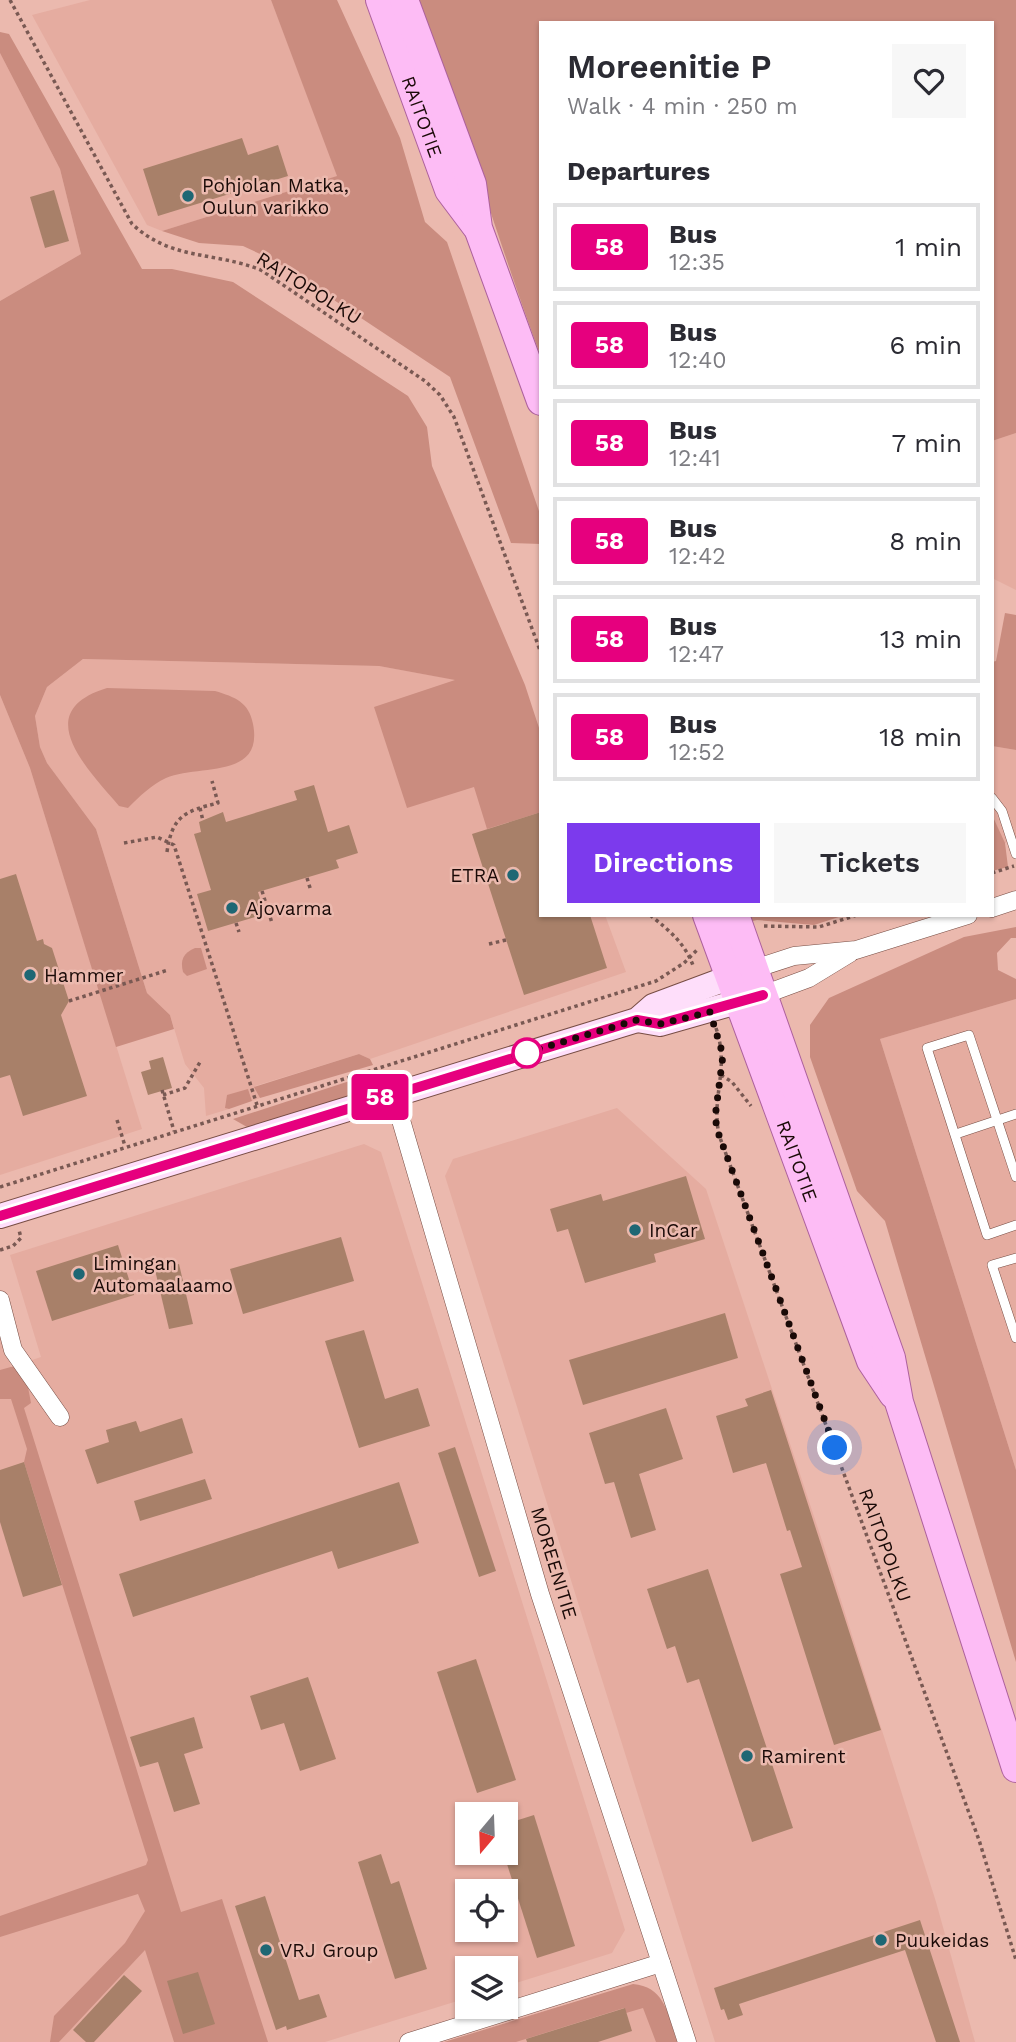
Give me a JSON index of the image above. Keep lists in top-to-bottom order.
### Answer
{
  "streets": {
    "main road": ["RAITOTIE"],
    "street": ["MOREENITIE"],
    "path": ["RAITOPOLKU"]
  },
  "places": [
    "Pohjolan Matka, Oulun varikko",
    "ETRA",
    "Ajovarma",
    "Hammer",
    "InCar",
    "Limingan Automaalaamo",
    "Ramirent",
    "Puukeidas",
    "VRJ Group"
  ],
  "lines": ["bus line 58"],
  "north": "bottom",
  "page": {
    "on_map": "58",
    "heading": [
      ["Moreenitie P", "Walk · 4 min · 250 m"],
      "Departures"
    ],
    "list": [
      {
        "mark": "58",
        "name": "Bus",
        "note": "12:35",
        "value": "1 min"
      },
      {
        "mark": "58",
        "name": "Bus",
        "note": "12:40",
        "value": "6 min"
      },
      {
        "mark": "58",
        "name": "Bus",
        "note": "12:41",
        "value": "7 min"
      },
      {
        "mark": "58",
        "name": "Bus",
        "note": "12:42",
        "value": "8 min"
      },
      {
        "mark": "58",
        "name": "Bus",
        "note": "12:47",
        "value": "13 min"
      },
      {
        "mark": "58",
        "name": "Bus",
        "note": "12:52",
        "value": "18 min"
      }
    ],
    "buttons": ["Directions", "Tickets"]
  }
}
